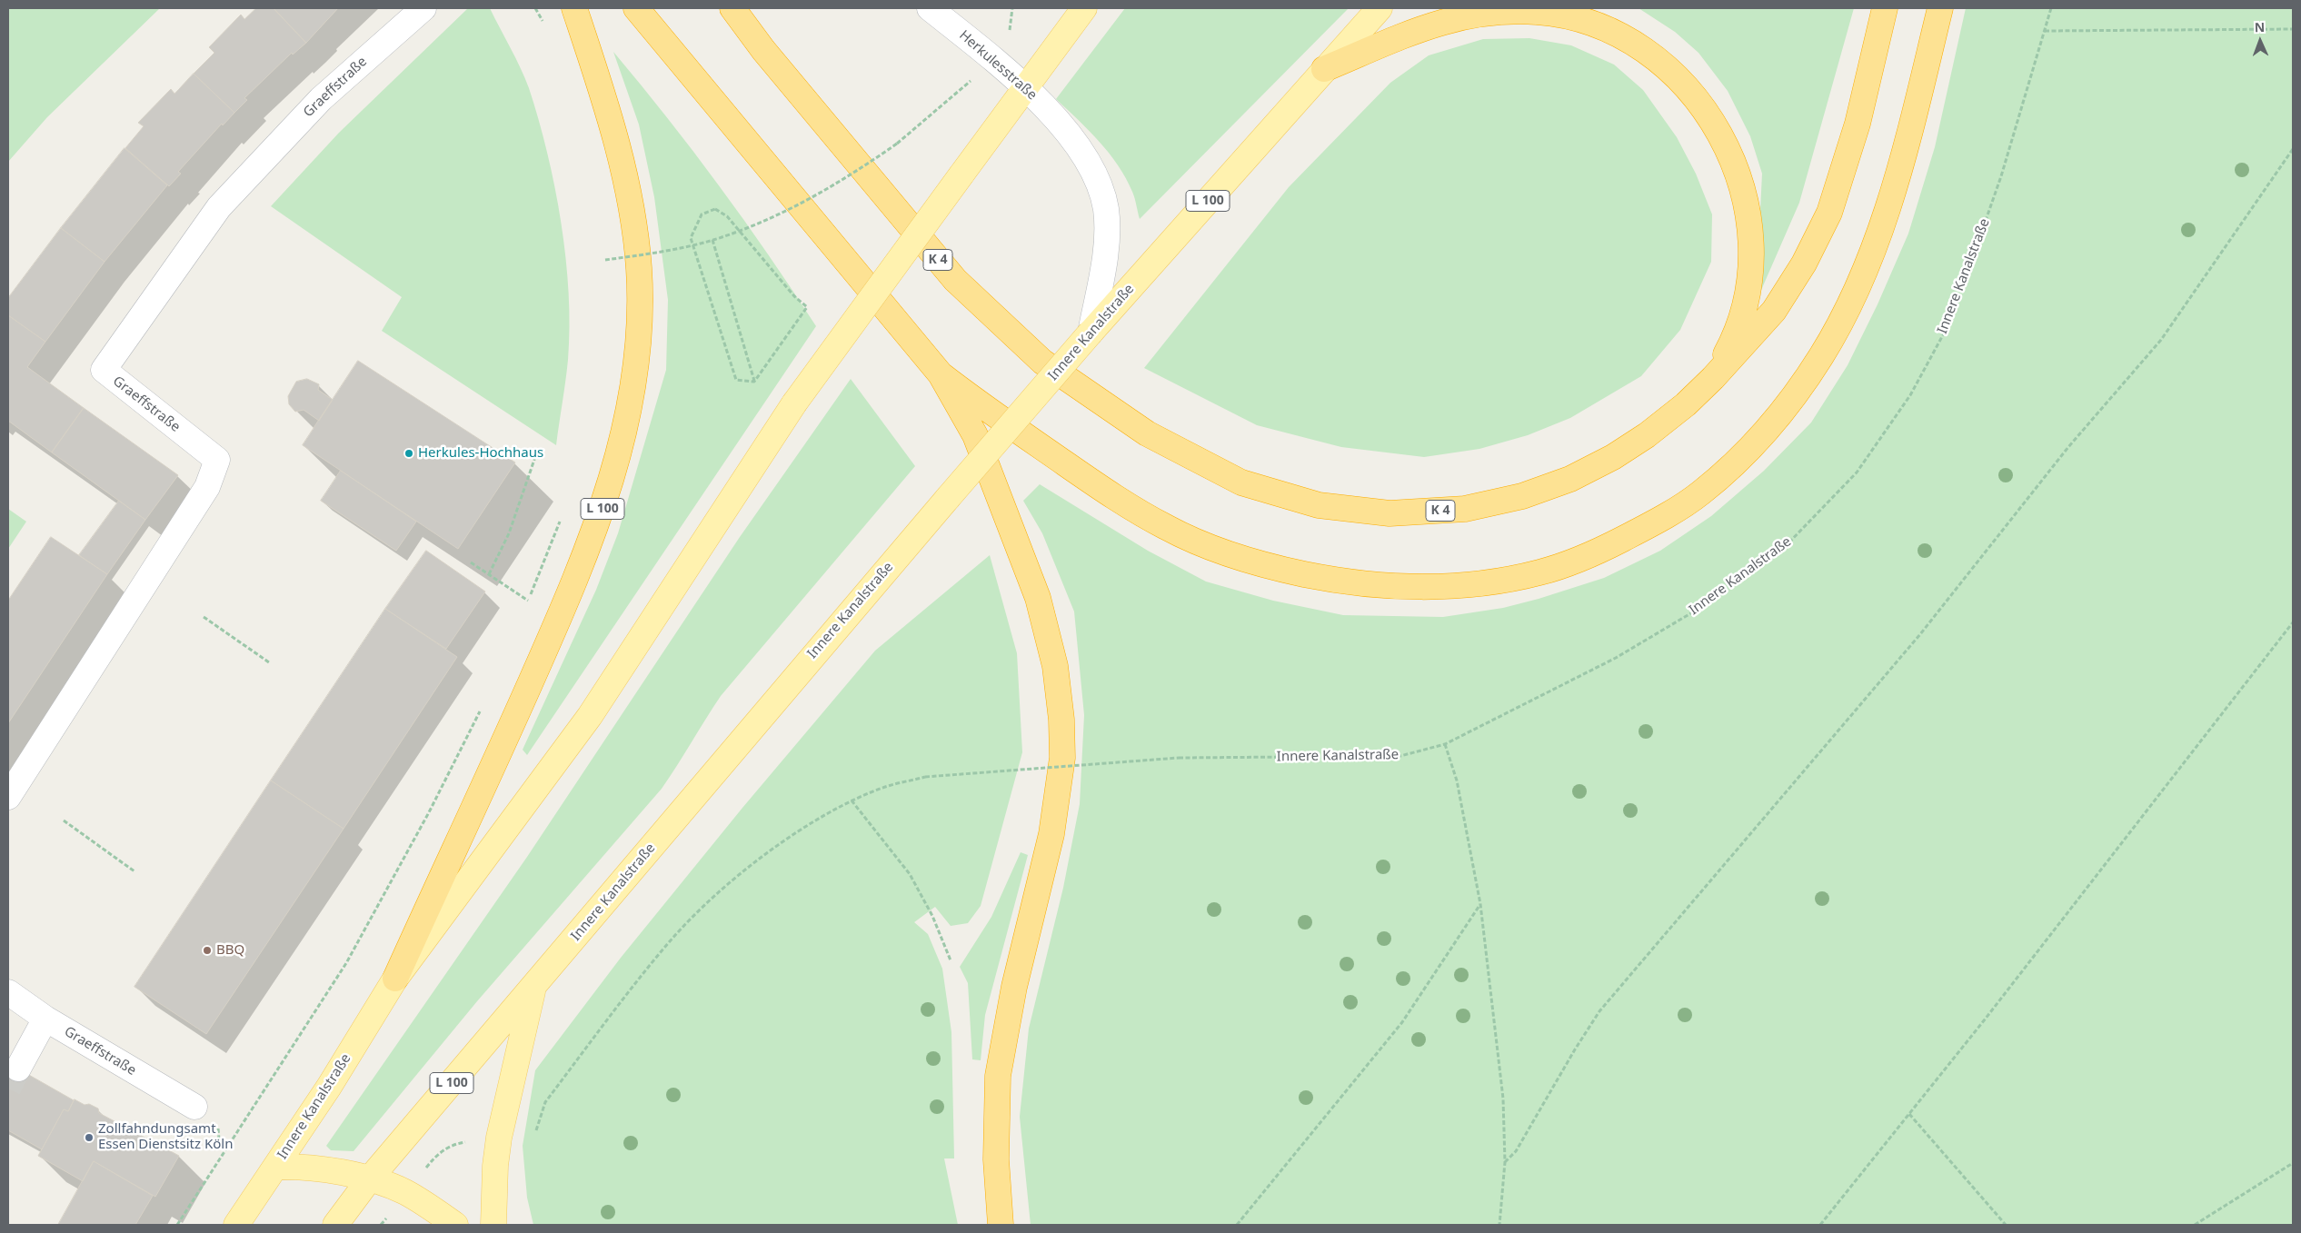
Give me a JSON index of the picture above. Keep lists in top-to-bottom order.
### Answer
{
  "streets": {
    "highway": ["L 100", "K 4"],
    "main road": ["Innere Kanalstraße"],
    "street": ["Herkulesstraße", "Graeffstraße"]
  },
  "crossings": [
    ["Herkulesstraße", "Innere Kanalstraße"],
    ["L 100", "Innere Kanalstraße"]
  ],
  "places": ["Herkules-Hochhaus", "BBQ", "Zollfahndungsamt Essen Dienstsitz Köln"],
  "north": "top"
}
